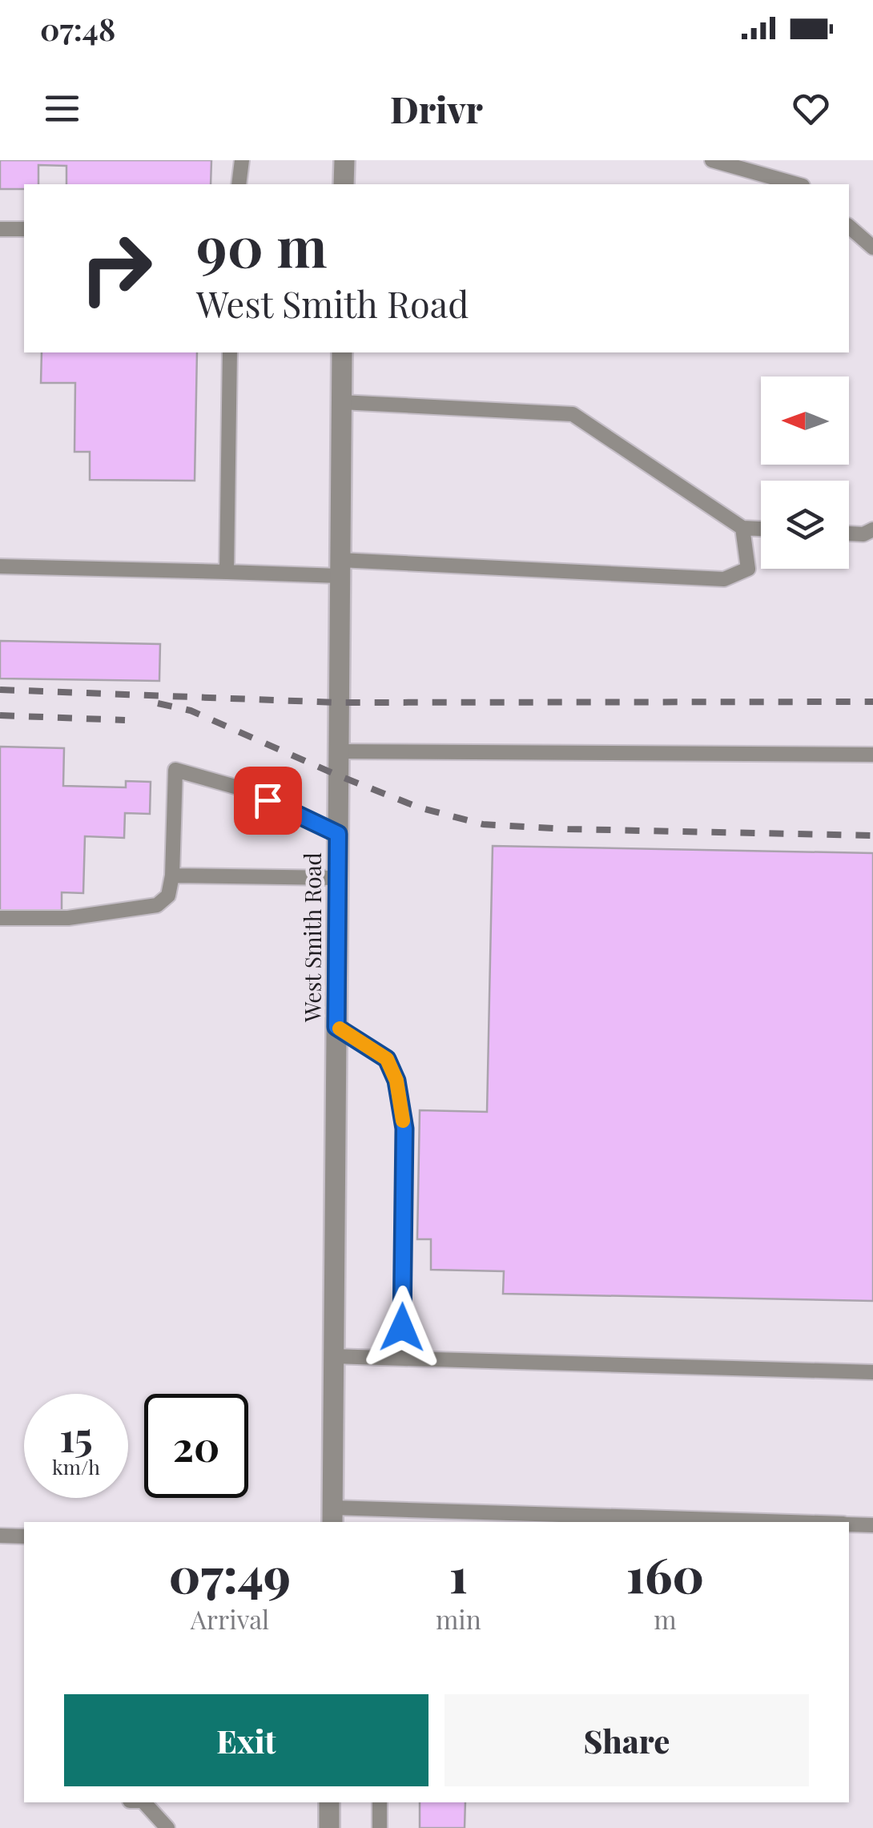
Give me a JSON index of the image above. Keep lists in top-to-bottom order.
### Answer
{
  "streets": {
    "street": ["West Smith Road"]
  },
  "north": "left",
  "page": {
    "status": "07:48",
    "header": "Drivr",
    "turn": ["90 m", "West Smith Road"],
    "speed": "15 km/h",
    "limit": "20",
    "eta": [
      "07:49",
      "Arrival",
      "1",
      "min",
      "160",
      "m"
    ],
    "buttons": ["Exit", "Share"]
  }
}
